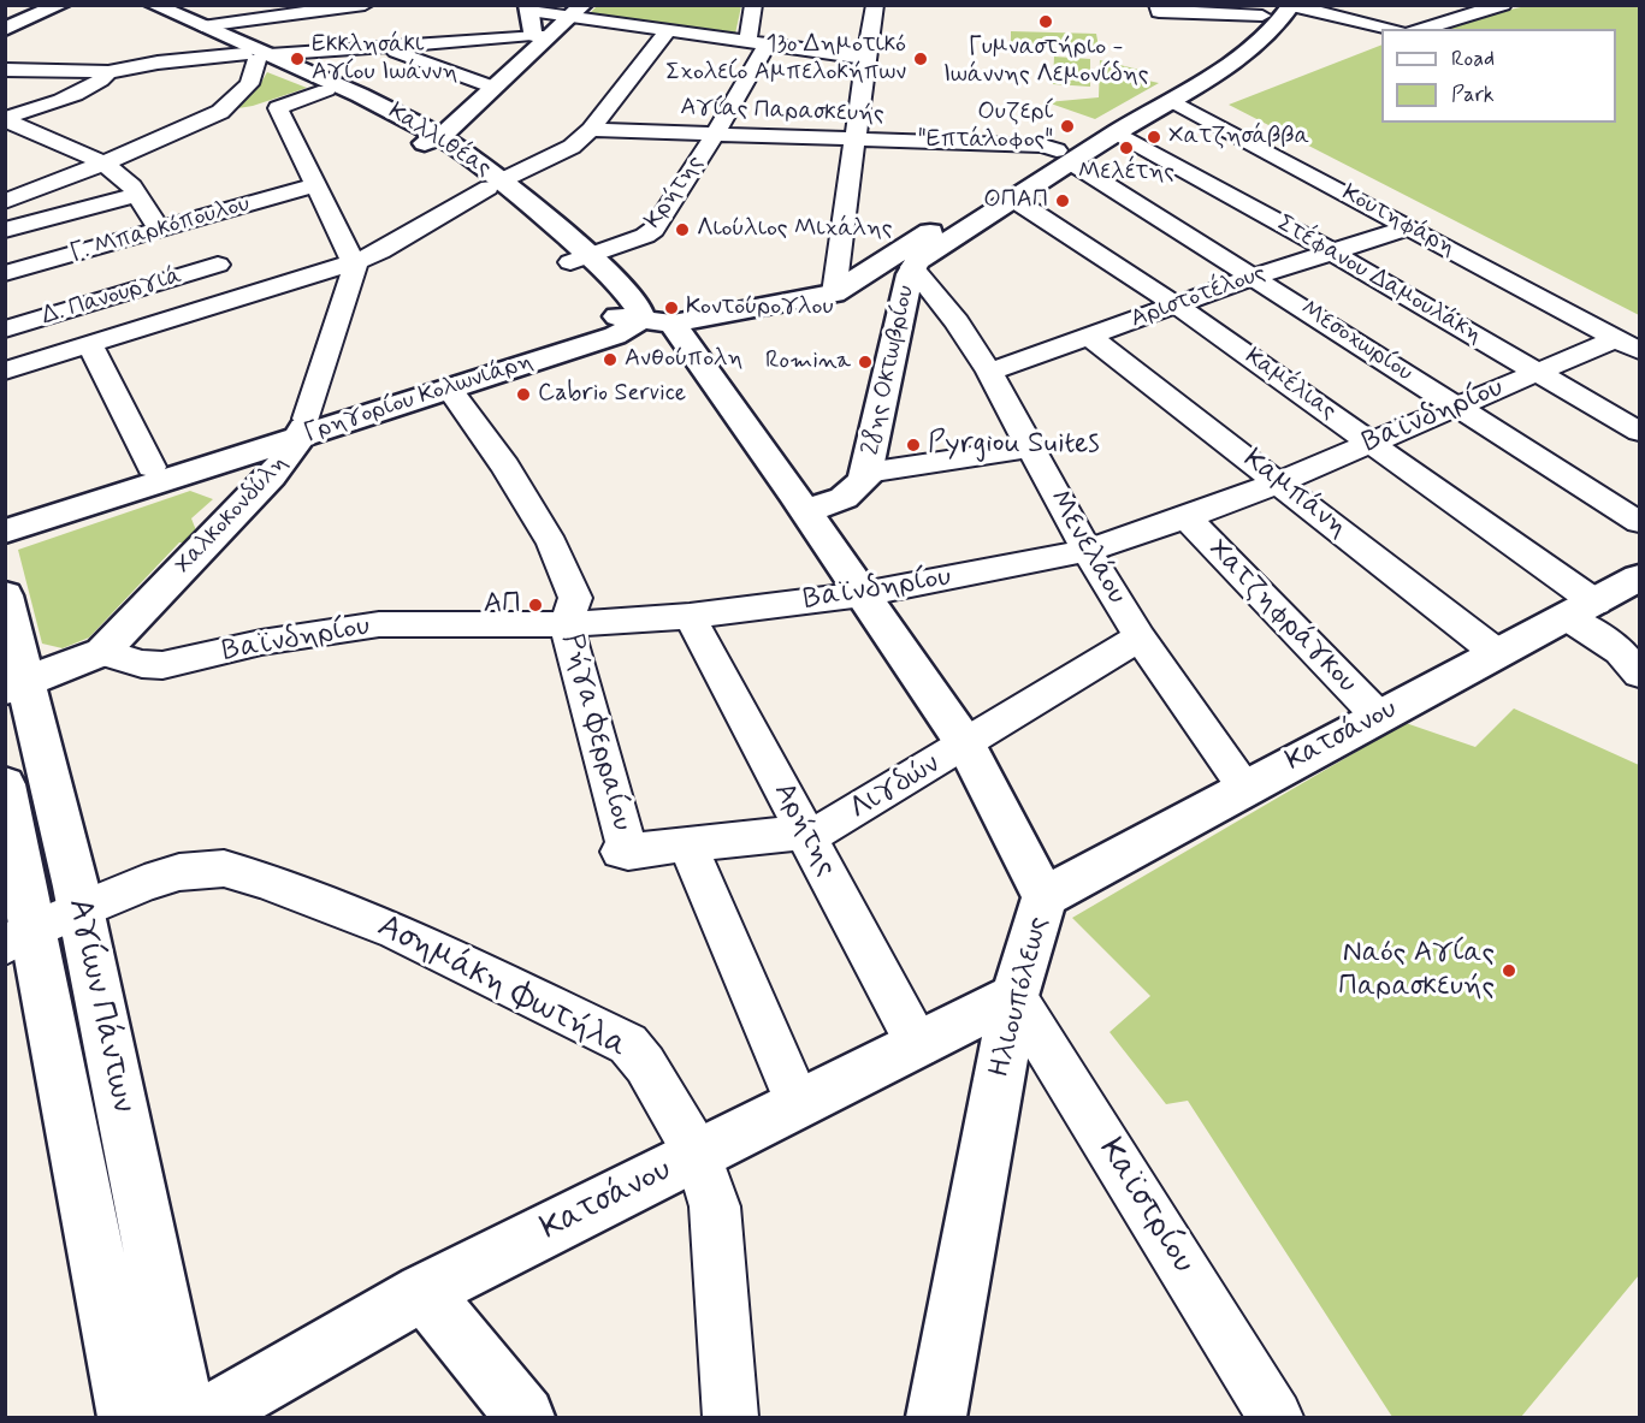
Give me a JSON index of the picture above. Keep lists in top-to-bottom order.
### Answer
{
  "streets": {
    "main road": [
      "Καλλιθέας",
      "28ης Οκτωβρίου",
      "Γρηγορίου Κολωνιάρη",
      "Χαλκοκονδύλη",
      "Κατσάνου",
      "Ηλιουπόλεως",
      "Αγίων Πάντων"
    ],
    "street": [
      "Αγίας Παρασκευής",
      "Κρήτης",
      "Κουτηφάρη",
      "Γ. Μπαρκόπουλου",
      "Στέφανου Δαμουλάκη",
      "Δ. Πανουργιά",
      "Αριστοτέλους",
      "Μεσοχωρίου",
      "Καμέλιας",
      "Βαϊνδηρίου",
      "Καμπάνη",
      "Μενελάου",
      "Χατζηφράγκου",
      "Ρήγα Φερραίου",
      "Λιγδών",
      "Αρήτης",
      "Ασημάκη Φωτήλα",
      "Καϊστρίου"
    ]
  },
  "crossings": [
    ["Αγίας Παρασκευής", "Κρήτης"],
    ["Αγίας Παρασκευής", "Μεσοχωρίου"],
    ["Αγίας Παρασκευής", "28ης Οκτωβρίου"],
    ["Καλλιθέας", "Κρήτης"],
    ["Καλλιθέας", "Γρηγορίου Κολωνιάρη"],
    ["Κουτηφάρη", "Αριστοτέλους"],
    ["Κουτηφάρη", "28ης Οκτωβρίου"],
    ["Κουτηφάρη", "Βαϊνδηρίου"],
    ["Στέφανου Δαμουλάκη", "Αριστοτέλους"],
    ["Στέφανου Δαμουλάκη", "28ης Οκτωβρίου"],
    ["Στέφανου Δαμουλάκη", "Βαϊνδηρίου"],
    ["Αριστοτέλους", "Μεσοχωρίου"],
    ["Αριστοτέλους", "Καμέλιας"],
    ["Αριστοτέλους", "Καμπάνη"],
    ["Αριστοτέλους", "Μενελάου"],
    ["Μεσοχωρίου", "28ης Οκτωβρίου"],
    ["Μεσοχωρίου", "Βαϊνδηρίου"],
    ["28ης Οκτωβρίου", "Καμέλιας"],
    ["28ης Οκτωβρίου", "Μενελάου"],
    ["28ης Οκτωβρίου", "Ηλιουπόλεως"],
    ["Καμέλιας", "Βαϊνδηρίου"],
    ["Καμέλιας", "Κατσάνου"],
    ["Γρηγορίου Κολωνιάρη", "Χαλκοκονδύλη"],
    ["Γρηγορίου Κολωνιάρη", "Ρήγα Φερραίου"],
    ["Βαϊνδηρίου", "Καμπάνη"],
    ["Βαϊνδηρίου", "Χαλκοκονδύλη"],
    ["Βαϊνδηρίου", "Μενελάου"],
    ["Βαϊνδηρίου", "Χατζηφράγκου"],
    ["Βαϊνδηρίου", "Ρήγα Φερραίου"],
    ["Βαϊνδηρίου", "Αρήτης"],
    ["Βαϊνδηρίου", "Ηλιουπόλεως"],
    ["Καμπάνη", "Κατσάνου"],
    ["Χαλκοκονδύλη", "Αγίων Πάντων"],
    ["Μενελάου", "Κατσάνου"],
    ["Μενελάου", "Λιγδών"],
    ["Χατζηφράγκου", "Κατσάνου"],
    ["Ρήγα Φερραίου", "Λιγδών"],
    ["Κατσάνου", "Αρήτης"],
    ["Κατσάνου", "Ασημάκη Φωτήλα"],
    ["Κατσάνου", "Ηλιουπόλεως"],
    ["Κατσάνου", "Καϊστρίου"],
    ["Λιγδών", "Αρήτης"],
    ["Λιγδών", "Ηλιουπόλεως"],
    ["Ασημάκη Φωτήλα", "Αγίων Πάντων"],
    ["Ηλιουπόλεως", "Καϊστρίου"]
  ],
  "places": [
    "Γυμναστήριο - Ιωάννης Λεμονίδης",
    "Εκκλησάκι Αγίου Ιωάννη",
    "13o Δημοτικό Σχολείο Αμπελοκήπων",
    "Ουζερί \"Επτάλοφος\"",
    "Χατζησάββα",
    "Μελέτης",
    "ΟΠΑΠ",
    "Λιούλιος Μιχάλης",
    "Κοντούρογλου",
    "Ανθούπολη",
    "Romina",
    "Cabrio Service",
    "Pyrgiou Suites",
    "ΑΠ",
    "Ναός Αγίας Παρασκευής"
  ],
  "legend": ["Road", "Park"]
}
